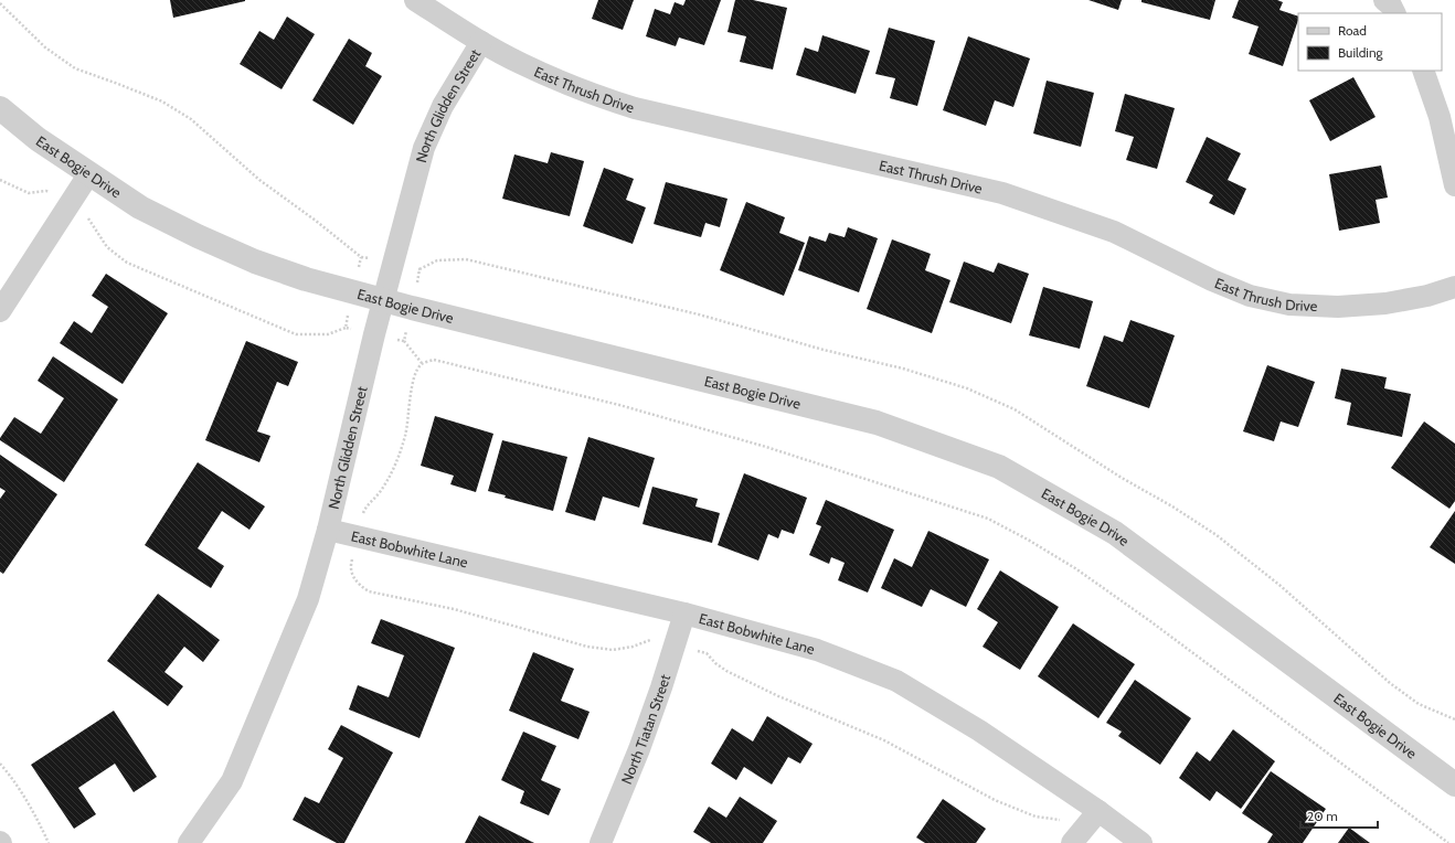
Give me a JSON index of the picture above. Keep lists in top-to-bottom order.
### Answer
{
  "streets": {
    "street": [
      "East Thrush Drive",
      "North Glidden Street",
      "East Bogie Drive",
      "East Bobwhite Lane",
      "North Tiatan Street"
    ]
  },
  "crossings": [
    ["East Thrush Drive", "North Glidden Street"],
    ["North Glidden Street", "East Bogie Drive"],
    ["North Glidden Street", "East Bobwhite Lane"],
    ["East Bobwhite Lane", "North Tiatan Street"]
  ],
  "legend": ["Road", "Building"],
  "scale_bar": "20 m"
}
